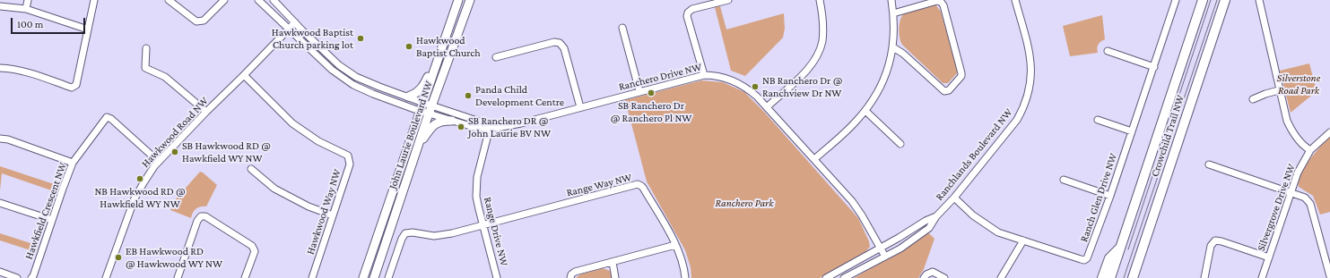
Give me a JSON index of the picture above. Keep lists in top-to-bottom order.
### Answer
{
  "streets": {
    "highway": ["Crowchild Trail NW"],
    "main road": ["John Laurie Boulevard NW"],
    "street": [
      "Ranchero Drive NW",
      "Hawkwood Road NW",
      "Ranchlands Boulevard NW",
      "Range Way NW",
      "Ranch Glen Drive NW",
      "Silvergrove Drive NW",
      "Hawkfield Crescent NW",
      "Hawkwood Way NW",
      "Range Drive NW"
    ]
  },
  "crossings": [
    ["Ranchero Drive NW", "John Laurie Boulevard NW"],
    ["Ranchero Drive NW", "Ranchlands Boulevard NW"],
    ["Ranchero Drive NW", "Range Drive NW"],
    ["Hawkwood Road NW", "Hawkfield Crescent NW"],
    ["Hawkwood Road NW", "Hawkwood Way NW"],
    ["Ranchlands Boulevard NW", "Ranch Glen Drive NW"],
    ["Range Way NW", "Range Drive NW"]
  ],
  "parks": ["Silverstone Road Park", "Ranchero Park"],
  "places": [
    "Hawkwood Baptist Church parking lot",
    "Hawkwood Baptist Church",
    "NB Ranchero Dr @ Ranchview Dr NW",
    "SB Ranchero Dr @ Ranchero Pl NW",
    "Panda Child Development Centre",
    "SB Ranchero DR @ John Laurie BV NW",
    "SB Hawkwood RD @ Hawkfield WY NW",
    "NB Hawkwood RD @ Hawkfield WY NW",
    "EB Hawkwood RD @ Hawkwood WY NW"
  ],
  "scale_bar": "100 m"
}
